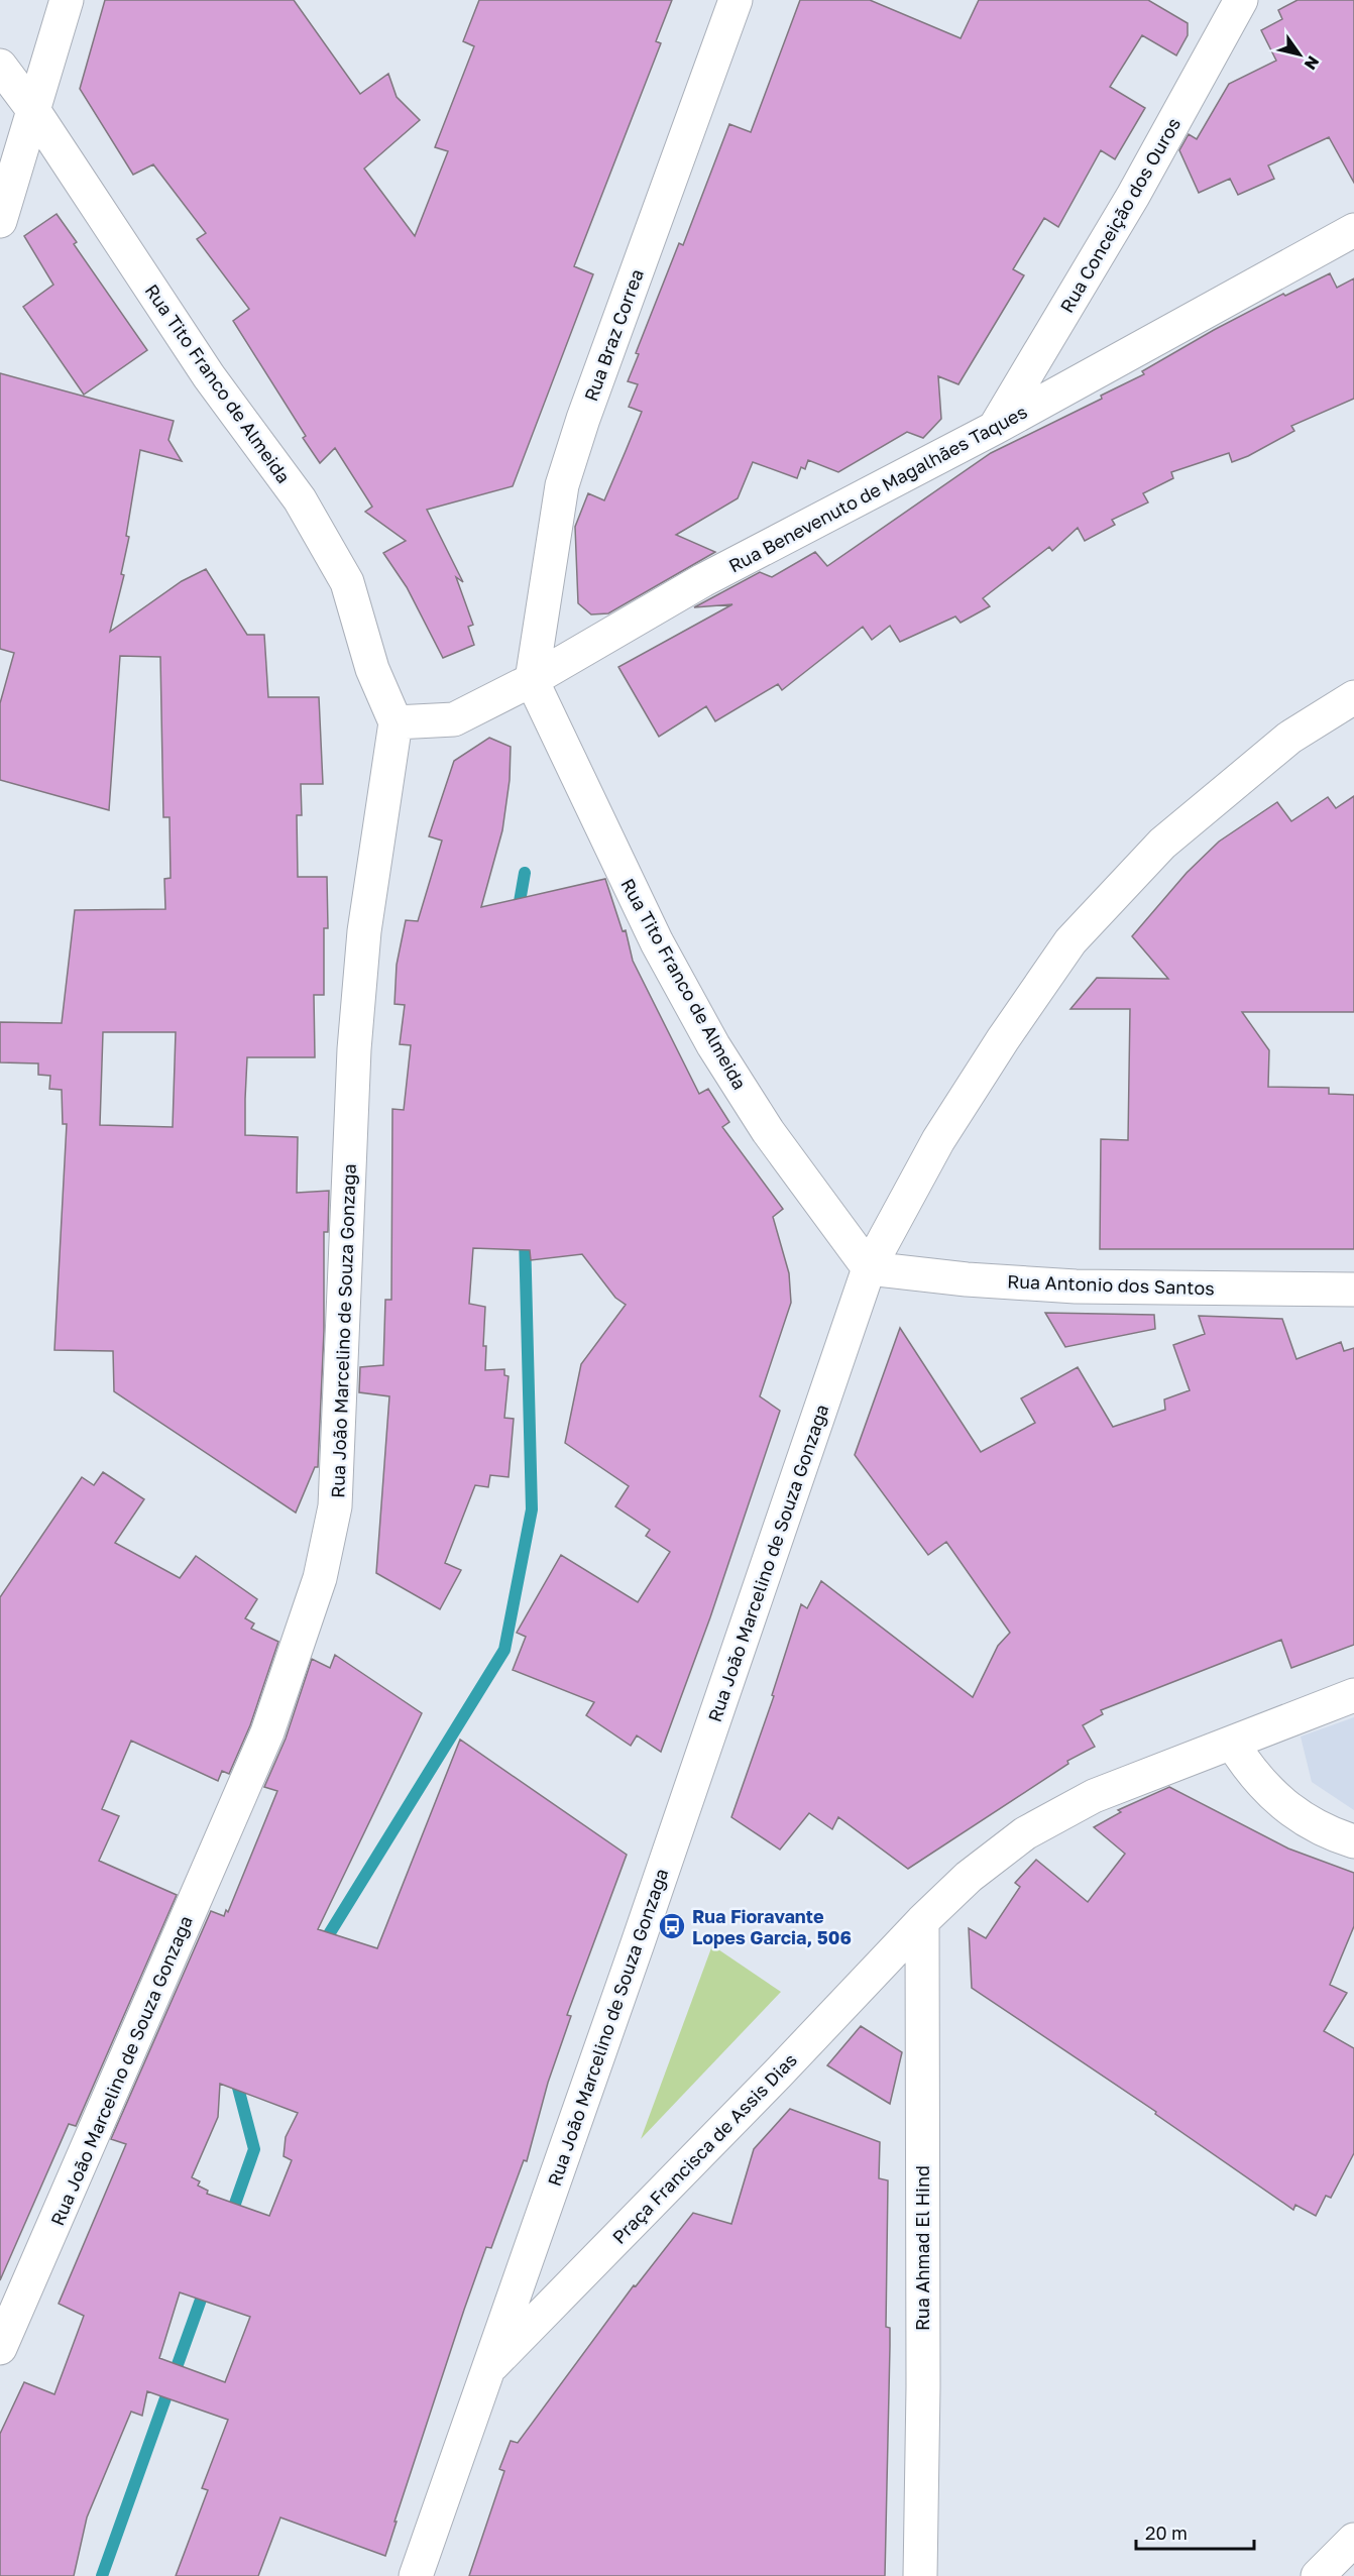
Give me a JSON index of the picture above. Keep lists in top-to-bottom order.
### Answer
{
  "streets": {
    "street": [
      "Rua Conceição dos Ouros",
      "Rua Braz Correa",
      "Rua Tito Franco de Almeida",
      "Rua Benevenuto de Magalhães Taques",
      "Rua Antonio dos Santos",
      "Rua João Marcelino de Souza Gonzaga",
      "Praça Francisca de Assis Dias",
      "Rua Ahmad El Hind"
    ]
  },
  "crossings": [
    ["Rua Conceição dos Ouros", "Rua Benevenuto de Magalhães Taques"],
    ["Rua Braz Correa", "Rua Tito Franco de Almeida"],
    ["Rua Braz Correa", "Rua Benevenuto de Magalhães Taques"],
    ["Rua Tito Franco de Almeida", "Rua Benevenuto de Magalhães Taques"],
    ["Rua Tito Franco de Almeida", "Rua Antonio dos Santos"],
    ["Rua Tito Franco de Almeida", "Rua João Marcelino de Souza Gonzaga"],
    ["Rua Benevenuto de Magalhães Taques", "Rua João Marcelino de Souza Gonzaga"],
    ["Rua Antonio dos Santos", "Rua João Marcelino de Souza Gonzaga"],
    ["Rua João Marcelino de Souza Gonzaga", "Praça Francisca de Assis Dias"],
    ["Praça Francisca de Assis Dias", "Rua Ahmad El Hind"]
  ],
  "places": {
    "bus stop": ["Rua Fioravante Lopes Garcia, 506"]
  },
  "scale_bar": "20 m",
  "north": "bottom right"
}
